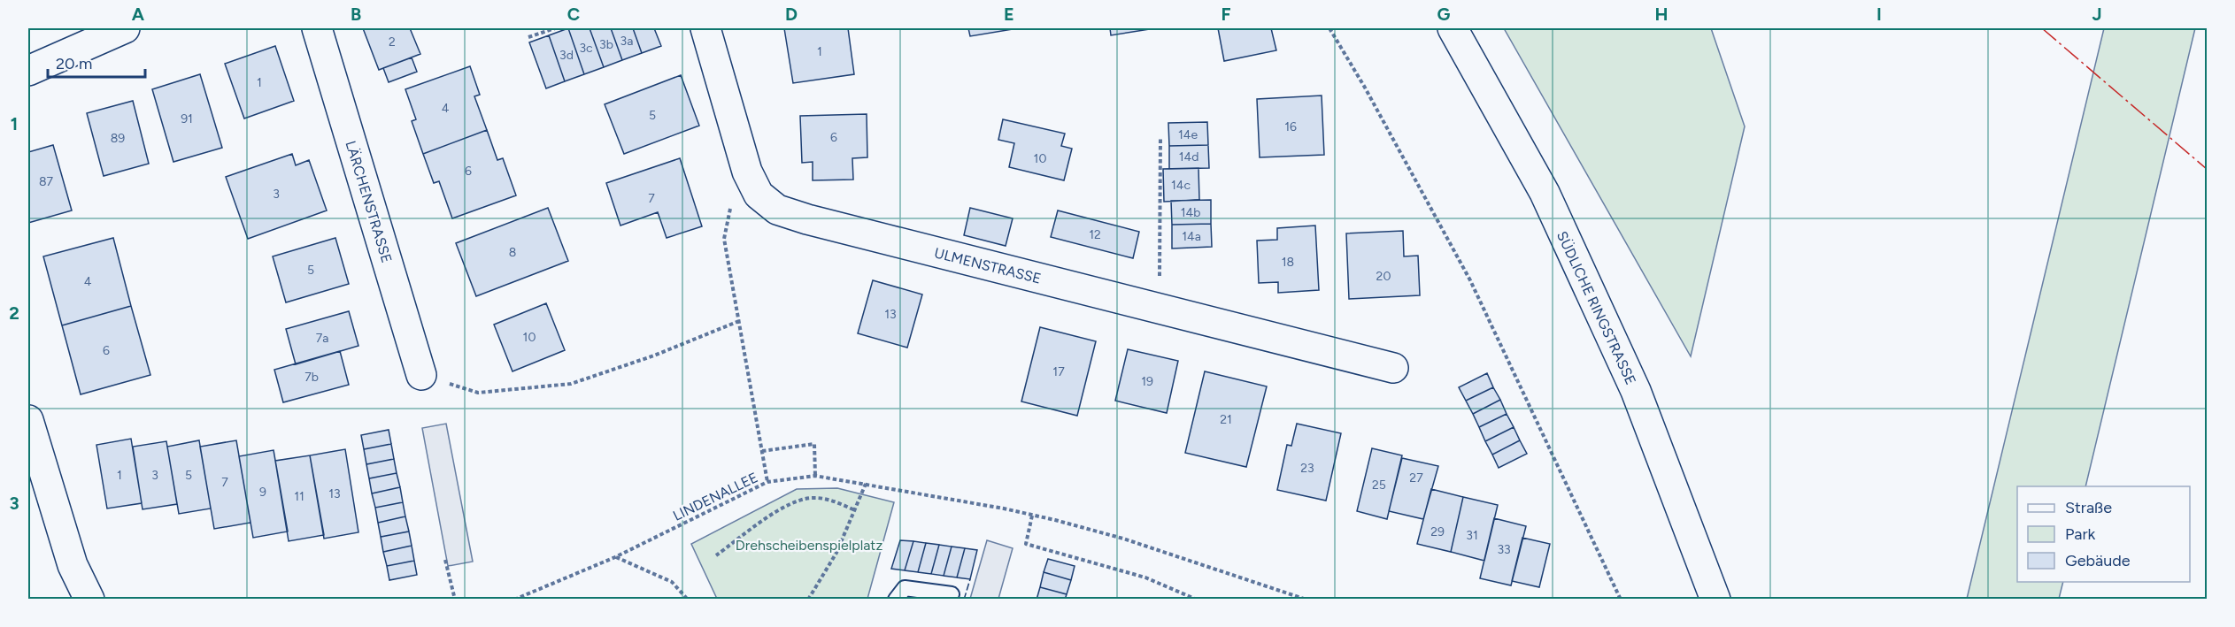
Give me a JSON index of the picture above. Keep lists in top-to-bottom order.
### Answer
{
  "streets": {
    "street": ["LÄRCHENSTRASSE", "ULMENSTRASSE", "SÜDLICHE RINGSTRASSE"],
    "path": ["LINDENALLEE"]
  },
  "parks": ["Drehscheibenspielplatz"],
  "house_numbers": [
    "3a",
    "2",
    "3b",
    "3c",
    "1",
    "3d",
    "1",
    "4",
    "5",
    "91",
    "16",
    "14e",
    "6",
    "89",
    "14d",
    "10",
    "6",
    "87",
    "14c",
    "3",
    "7",
    "14b",
    "12",
    "14a",
    "8",
    "18",
    "5",
    "20",
    "4",
    "13",
    "10",
    "7a",
    "6",
    "17",
    "7b",
    "19",
    "21",
    "23",
    "1",
    "3",
    "5",
    "27",
    "7",
    "25",
    "9",
    "13",
    "11",
    "29",
    "31",
    "33"
  ],
  "legend": ["Straße", "Park", "Gebäude"],
  "scale_bar": "20 m",
  "grid": {
    "columns": [
      "A",
      "B",
      "C",
      "D",
      "E",
      "F",
      "G",
      "H",
      "I",
      "J"
    ],
    "rows": ["1", "2", "3"]
  }
}
